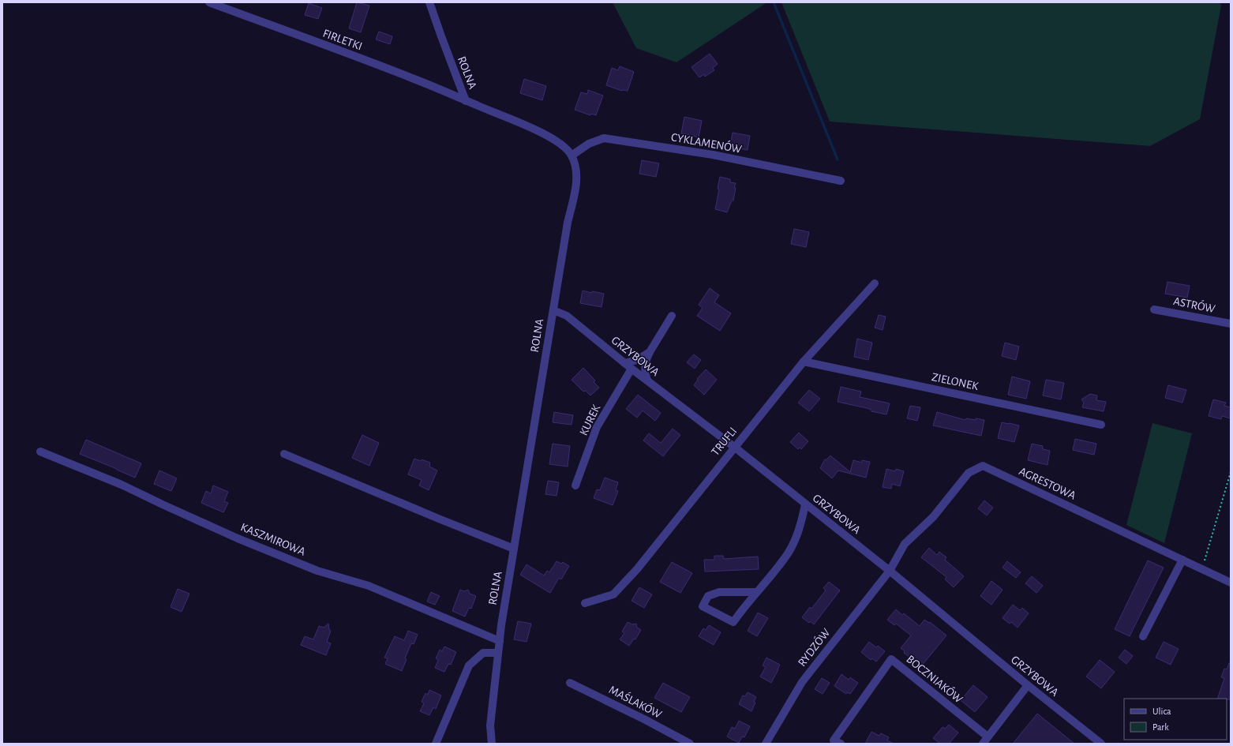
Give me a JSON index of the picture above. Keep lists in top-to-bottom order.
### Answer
{
  "streets": {
    "street": [
      "FIRLETKI",
      "ROLNA",
      "CYKLAMENÓW",
      "ASTRÓW",
      "GRZYBOWA",
      "ZIELONEK",
      "KUREK",
      "TRUFLI",
      "AGRESTOWA",
      "KASZMIROWA",
      "RYDZÓW",
      "BOCZNIAKÓW",
      "MAŚLAKÓW"
    ]
  },
  "crossings": [
    ["FIRLETKI", "ROLNA"],
    ["ROLNA", "CYKLAMENÓW"],
    ["ROLNA", "GRZYBOWA"],
    ["ROLNA", "KASZMIROWA"],
    ["GRZYBOWA", "KUREK"],
    ["GRZYBOWA", "TRUFLI"],
    ["GRZYBOWA", "AGRESTOWA"],
    ["GRZYBOWA", "RYDZÓW"],
    ["ZIELONEK", "TRUFLI"],
    ["AGRESTOWA", "RYDZÓW"]
  ],
  "legend": ["Ulica", "Park"]
}
